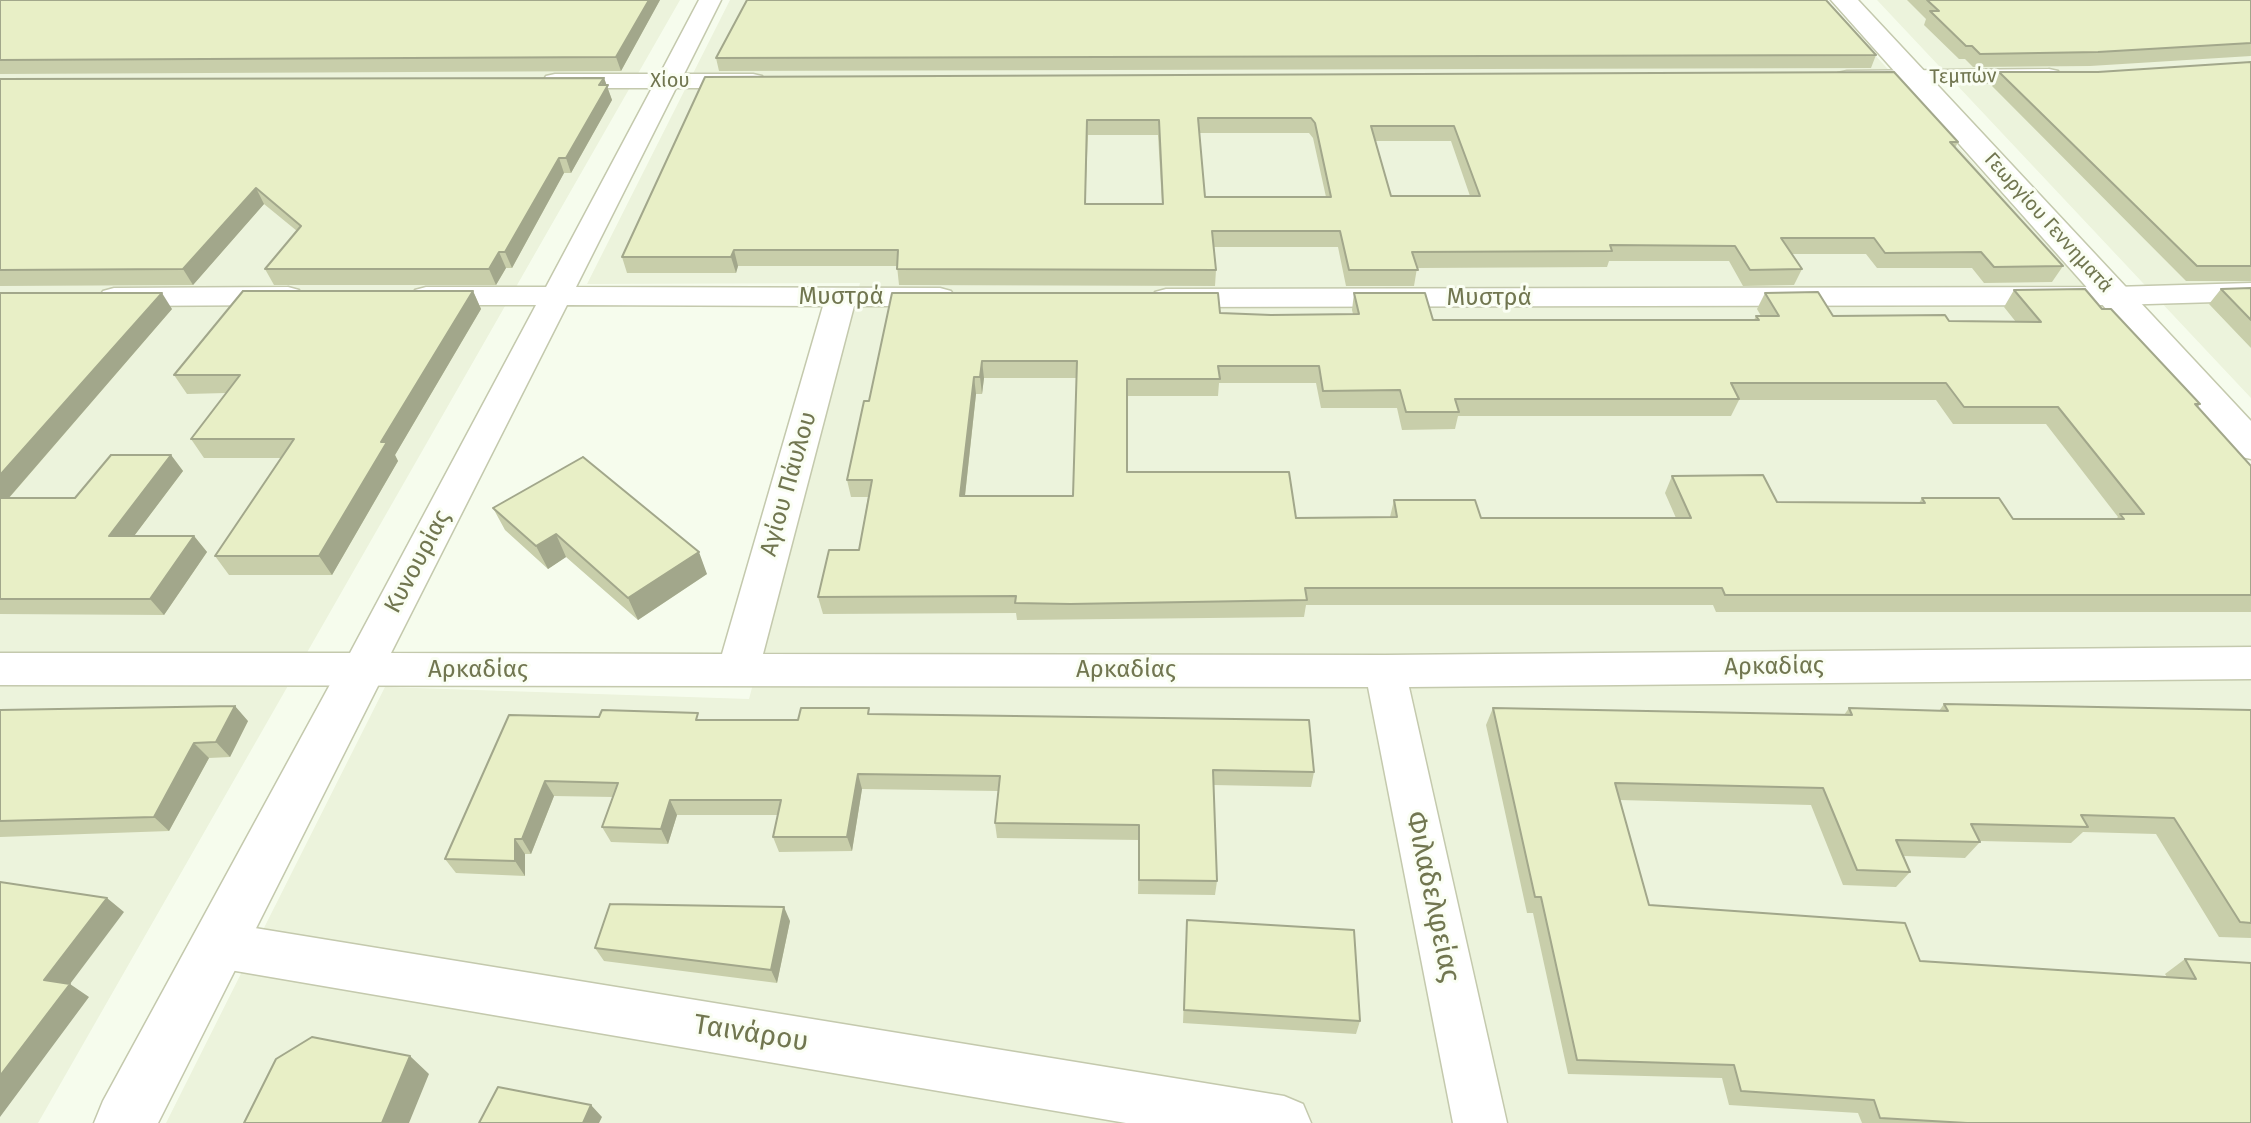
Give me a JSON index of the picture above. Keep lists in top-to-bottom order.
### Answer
{
  "streets": {
    "street": [
      "Τεμπών",
      "Χίου",
      "Γεωργίου Γεννηματά",
      "Μυστρά",
      "Αγίου Πάυλου",
      "Κυνουρίας",
      "Αρκαδίας",
      "Φιλαδελφείας",
      "Ταινάρου"
    ]
  },
  "crossings": [
    ["Τεμπών", "Γεωργίου Γεννηματά"],
    ["Χίου", "Κυνουρίας"],
    ["Γεωργίου Γεννηματά", "Μυστρά"],
    ["Μυστρά", "Αγίου Πάυλου"],
    ["Μυστρά", "Κυνουρίας"],
    ["Αγίου Πάυλου", "Αρκαδίας"],
    ["Κυνουρίας", "Αρκαδίας"],
    ["Κυνουρίας", "Ταινάρου"],
    ["Αρκαδίας", "Φιλαδελφείας"]
  ]
}
